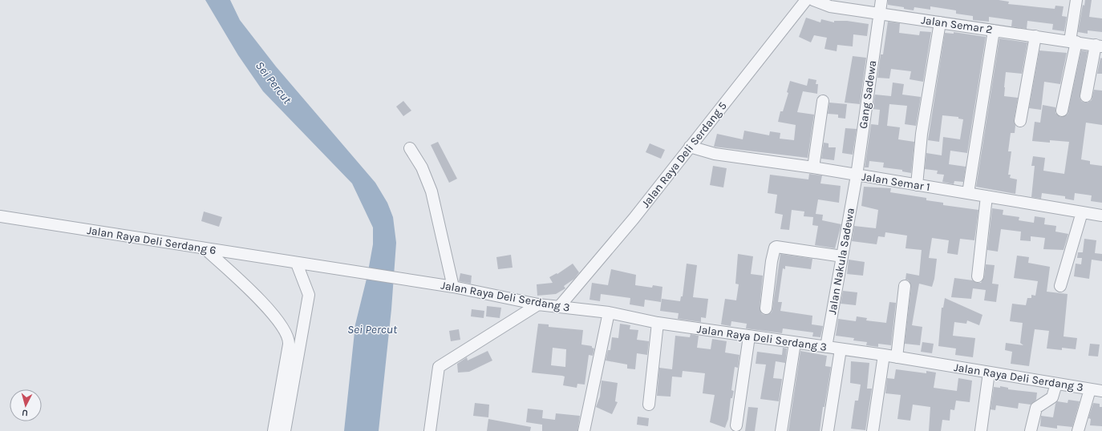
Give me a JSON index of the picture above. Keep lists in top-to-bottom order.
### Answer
{
  "streets": {
    "street": [
      "Jalan Semar 2",
      "Gang Sadewa",
      "Jalan Raya Deli Serdang 5",
      "Jalan Semar 1",
      "Jalan Raya Deli Serdang 6",
      "Jalan Nakula Sadewa",
      "Jalan Raya Deli Serdang 3"
    ]
  },
  "crossings": [
    ["Jalan Semar 2", "Gang Sadewa"],
    ["Gang Sadewa", "Jalan Semar 1"],
    ["Gang Sadewa", "Jalan Nakula Sadewa"],
    ["Jalan Raya Deli Serdang 5", "Jalan Semar 1"],
    ["Jalan Raya Deli Serdang 5", "Jalan Raya Deli Serdang 3"],
    ["Jalan Semar 1", "Jalan Nakula Sadewa"],
    ["Jalan Raya Deli Serdang 6", "Jalan Raya Deli Serdang 3"],
    ["Jalan Nakula Sadewa", "Jalan Raya Deli Serdang 3"]
  ],
  "water": ["Sei Percut"],
  "north": "bottom"
}
